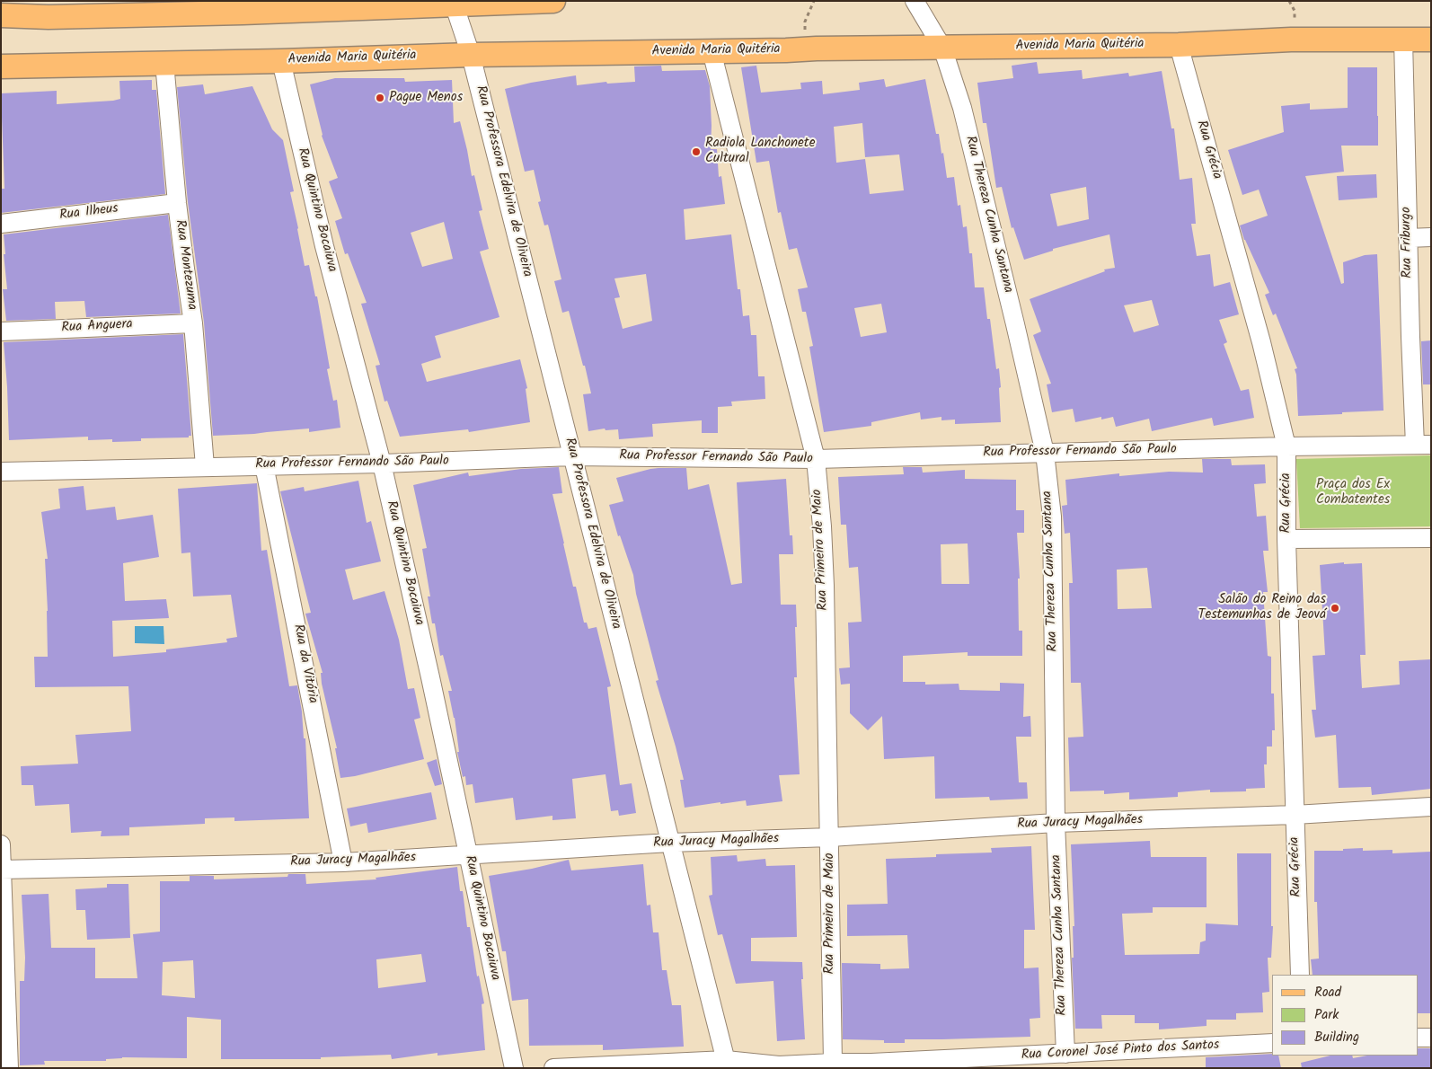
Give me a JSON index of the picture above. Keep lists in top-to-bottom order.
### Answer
{
  "streets": {
    "main road": ["Avenida Maria Quitéria"],
    "street": [
      "Rua Grécia",
      "Rua Professora Edelvira de Oliveira",
      "Rua Quintino Bocaiuva",
      "Rua Ilheus",
      "Rua Thereza Cunha Santana",
      "Rua Friburgo",
      "Rua Montezuma",
      "Rua Anguera",
      "Rua Professor Fernando São Paulo",
      "Rua Primeiro de Maio",
      "Rua da Vitória",
      "Rua Juracy Magalhães",
      "Rua Coronel José Pinto dos Santos"
    ]
  },
  "crossings": [
    ["Avenida Maria Quitéria", "Rua Grécia"],
    ["Avenida Maria Quitéria", "Rua Professora Edelvira de Oliveira"],
    ["Avenida Maria Quitéria", "Rua Quintino Bocaiuva"],
    ["Avenida Maria Quitéria", "Rua Thereza Cunha Santana"],
    ["Avenida Maria Quitéria", "Rua Friburgo"],
    ["Avenida Maria Quitéria", "Rua Montezuma"],
    ["Avenida Maria Quitéria", "Rua Primeiro de Maio"],
    ["Rua Grécia", "Rua Professor Fernando São Paulo"],
    ["Rua Grécia", "Rua Juracy Magalhães"],
    ["Rua Professora Edelvira de Oliveira", "Rua Professor Fernando São Paulo"],
    ["Rua Professora Edelvira de Oliveira", "Rua Juracy Magalhães"],
    ["Rua Professora Edelvira de Oliveira", "Rua Coronel José Pinto dos Santos"],
    ["Rua Quintino Bocaiuva", "Rua Professor Fernando São Paulo"],
    ["Rua Quintino Bocaiuva", "Rua Juracy Magalhães"],
    ["Rua Ilheus", "Rua Montezuma"],
    ["Rua Thereza Cunha Santana", "Rua Professor Fernando São Paulo"],
    ["Rua Thereza Cunha Santana", "Rua Juracy Magalhães"],
    ["Rua Thereza Cunha Santana", "Rua Coronel José Pinto dos Santos"],
    ["Rua Friburgo", "Rua Professor Fernando São Paulo"],
    ["Rua Montezuma", "Rua Anguera"],
    ["Rua Montezuma", "Rua Professor Fernando São Paulo"],
    ["Rua Professor Fernando São Paulo", "Rua Primeiro de Maio"],
    ["Rua Professor Fernando São Paulo", "Rua da Vitória"],
    ["Rua Primeiro de Maio", "Rua Juracy Magalhães"],
    ["Rua Primeiro de Maio", "Rua Coronel José Pinto dos Santos"],
    ["Rua da Vitória", "Rua Juracy Magalhães"]
  ],
  "parks": ["Praça dos Ex Combatentes"],
  "places": ["Pague Menos", "Radiola Lanchonete Cultural", "Salão do Reino das Testemunhas de Jeová"],
  "legend": ["Road", "Park", "Building"]
}
